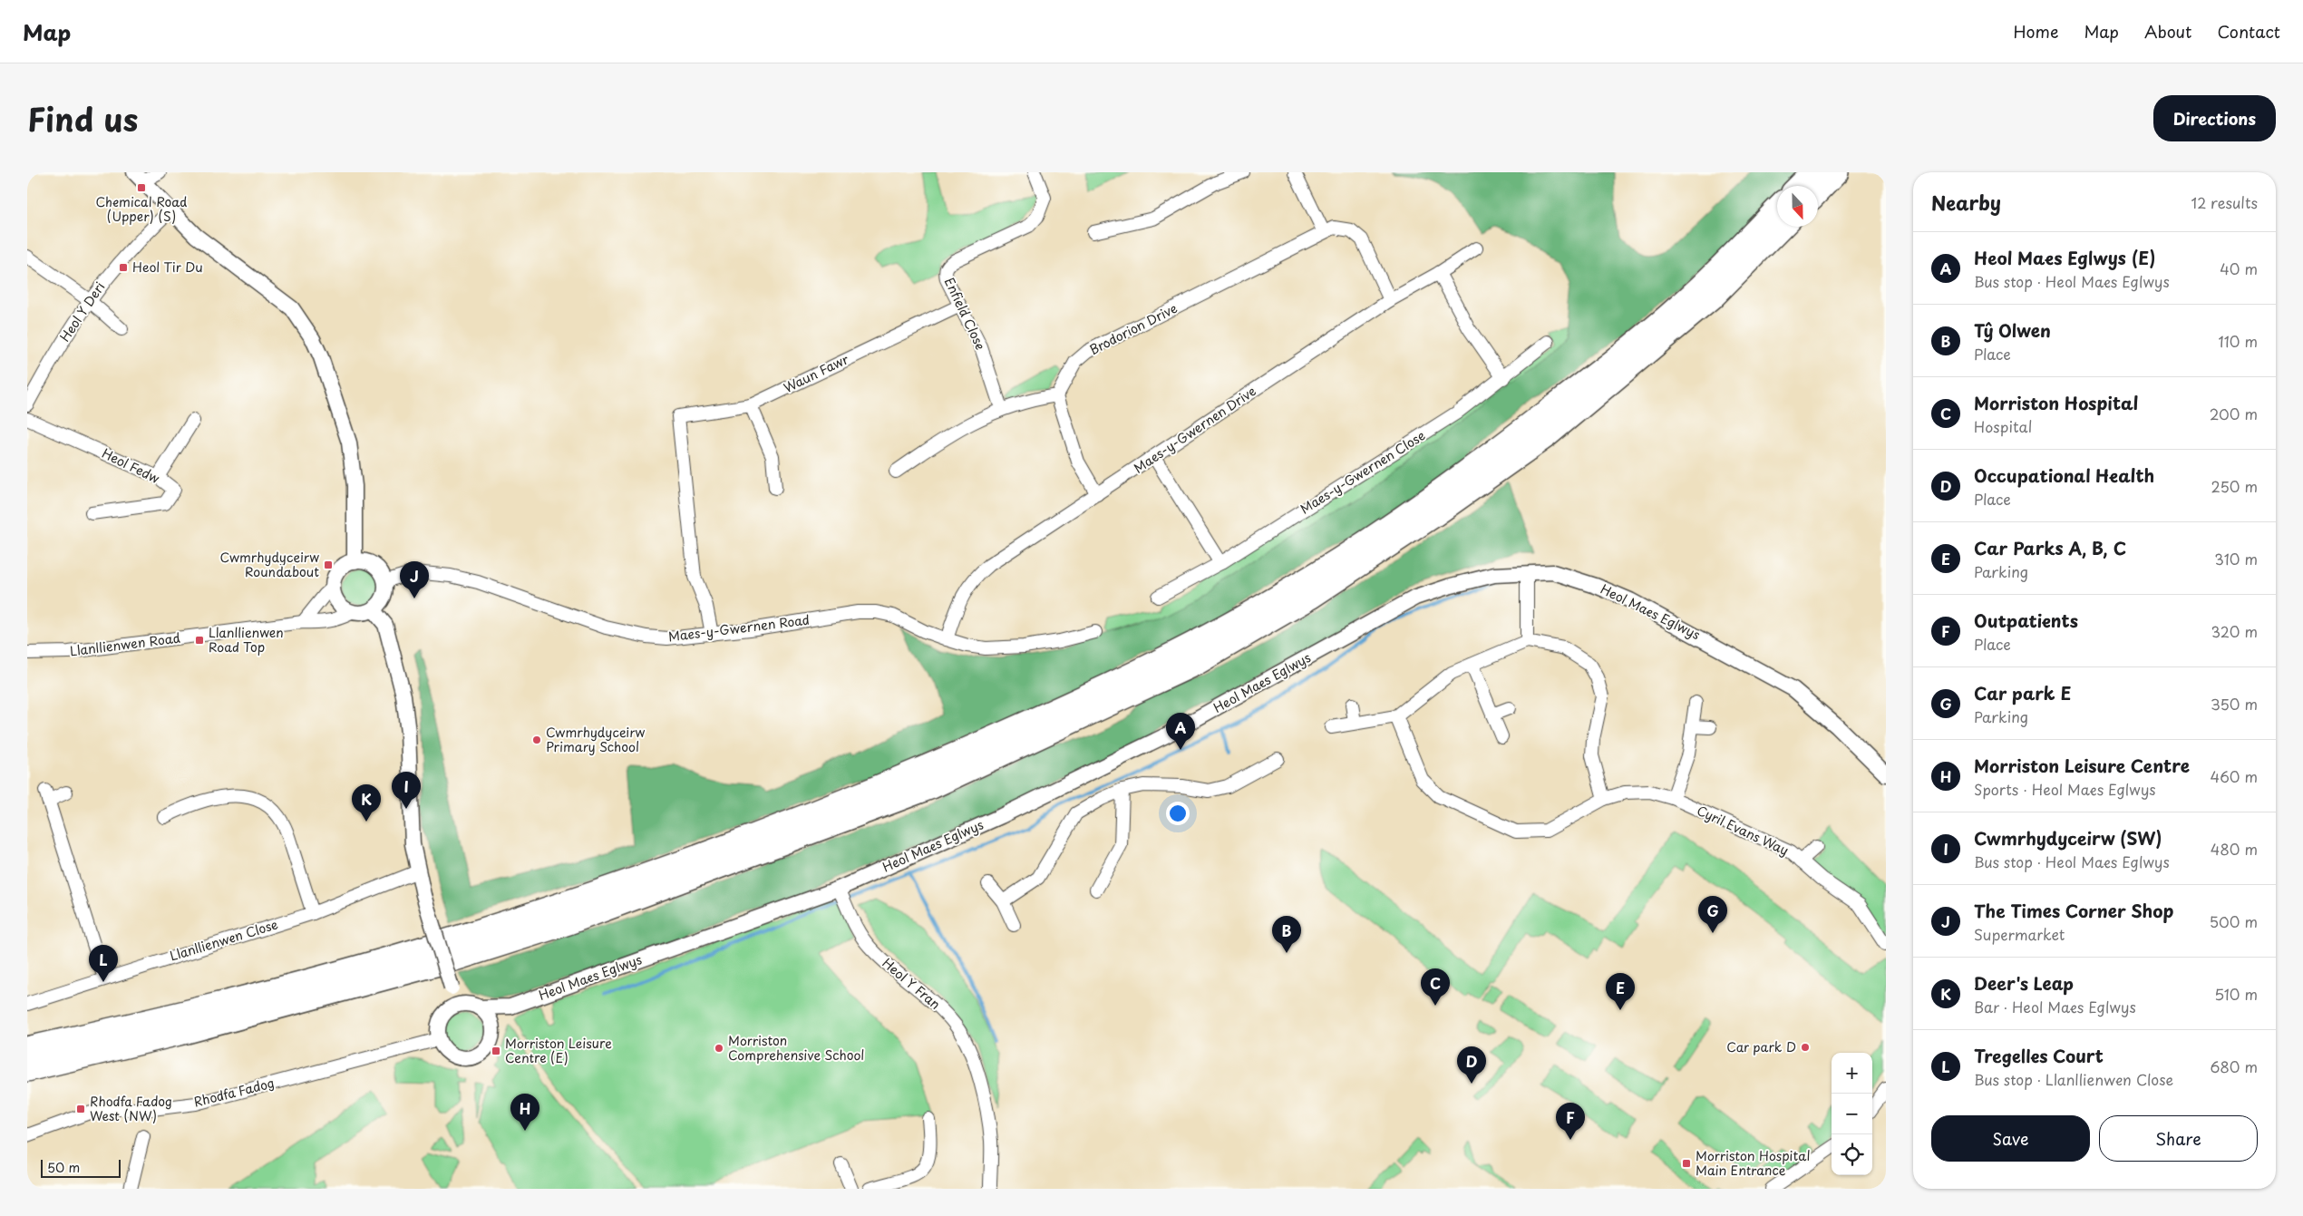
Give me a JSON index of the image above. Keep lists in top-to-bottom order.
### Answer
{
  "streets": {
    "street": [
      "Heol Y Deri",
      "Enfield Close",
      "Brodorion Drive",
      "Waun Fawr",
      "Maes-y-Gwernen Drive",
      "Heol Fedw",
      "Maes-y-Gwernen Close",
      "Heol Maes Eglwys",
      "Maes-y-Gwernen Road",
      "Llanllienwen Road",
      "Cyril Evans Way",
      "Llanllienwen Close",
      "Heol Y Fran",
      "Rhodfa Fadog"
    ]
  },
  "crossings": [
    ["Enfield Close", "Waun Fawr"],
    ["Brodorion Drive", "Maes-y-Gwernen Drive"],
    ["Waun Fawr", "Maes-y-Gwernen Road"],
    ["Maes-y-Gwernen Drive", "Maes-y-Gwernen Road"],
    ["Heol Maes Eglwys", "Heol Y Fran"],
    ["Heol Maes Eglwys", "Rhodfa Fadog"],
    ["Maes-y-Gwernen Road", "Llanllienwen Road"]
  ],
  "places": {
    "transit": [
      "Chemical Road (Upper) (S)",
      "Heol Tir Du",
      "Cwmrhydyceirw Roundabout",
      "Llanllienwen Road Top",
      "Morriston Leisure Centre (E)",
      "Rhodfa Fadog West (NW)",
      "Morriston Hospital Main Entrance"
    ],
    "other": ["Cwmrhydyceirw Primary School", "Car park D", "Morriston Comprehensive School"]
  },
  "scale_bar": "50 m",
  "north": "bottom",
  "page": {
    "header": "Map",
    "nav": [
      "Home",
      "Map",
      "About",
      "Contact"
    ],
    "title": "Find us",
    "buttons": [
      "Directions",
      ["Save", "Share"]
    ],
    "heading": ["Nearby", "12 results"],
    "list": [
      {
        "mark": "A",
        "name": "Heol Maes Eglwys (E)",
        "note": "Bus stop · Heol Maes Eglwys",
        "value": "40 m"
      },
      {
        "mark": "B",
        "name": "Tŷ Olwen",
        "note": "Place",
        "value": "110 m"
      },
      {
        "mark": "C",
        "name": "Morriston Hospital",
        "note": "Hospital",
        "value": "200 m"
      },
      {
        "mark": "D",
        "name": "Occupational Health",
        "note": "Place",
        "value": "250 m"
      },
      {
        "mark": "E",
        "name": "Car Parks A, B, C",
        "note": "Parking",
        "value": "310 m"
      },
      {
        "mark": "F",
        "name": "Outpatients",
        "note": "Place",
        "value": "320 m"
      },
      {
        "mark": "G",
        "name": "Car park E",
        "note": "Parking",
        "value": "350 m"
      },
      {
        "mark": "H",
        "name": "Morriston Leisure Centre",
        "note": "Sports · Heol Maes Eglwys",
        "value": "460 m"
      },
      {
        "mark": "I",
        "name": "Cwmrhydyceirw (SW)",
        "note": "Bus stop · Heol Maes Eglwys",
        "value": "480 m"
      },
      {
        "mark": "J",
        "name": "The Times Corner Shop",
        "note": "Supermarket",
        "value": "500 m"
      },
      {
        "mark": "K",
        "name": "Deer's Leap",
        "note": "Bar · Heol Maes Eglwys",
        "value": "510 m"
      },
      {
        "mark": "L",
        "name": "Tregelles Court",
        "note": "Bus stop · Llanllienwen Close",
        "value": "680 m"
      }
    ],
    "pins": [
      "J",
      "A",
      "I",
      "K",
      "G",
      "B",
      "L",
      "C",
      "E",
      "D",
      "H",
      "F"
    ],
    "map_buttons": ["+", "−"],
    "scale": "50 m"
  }
}
